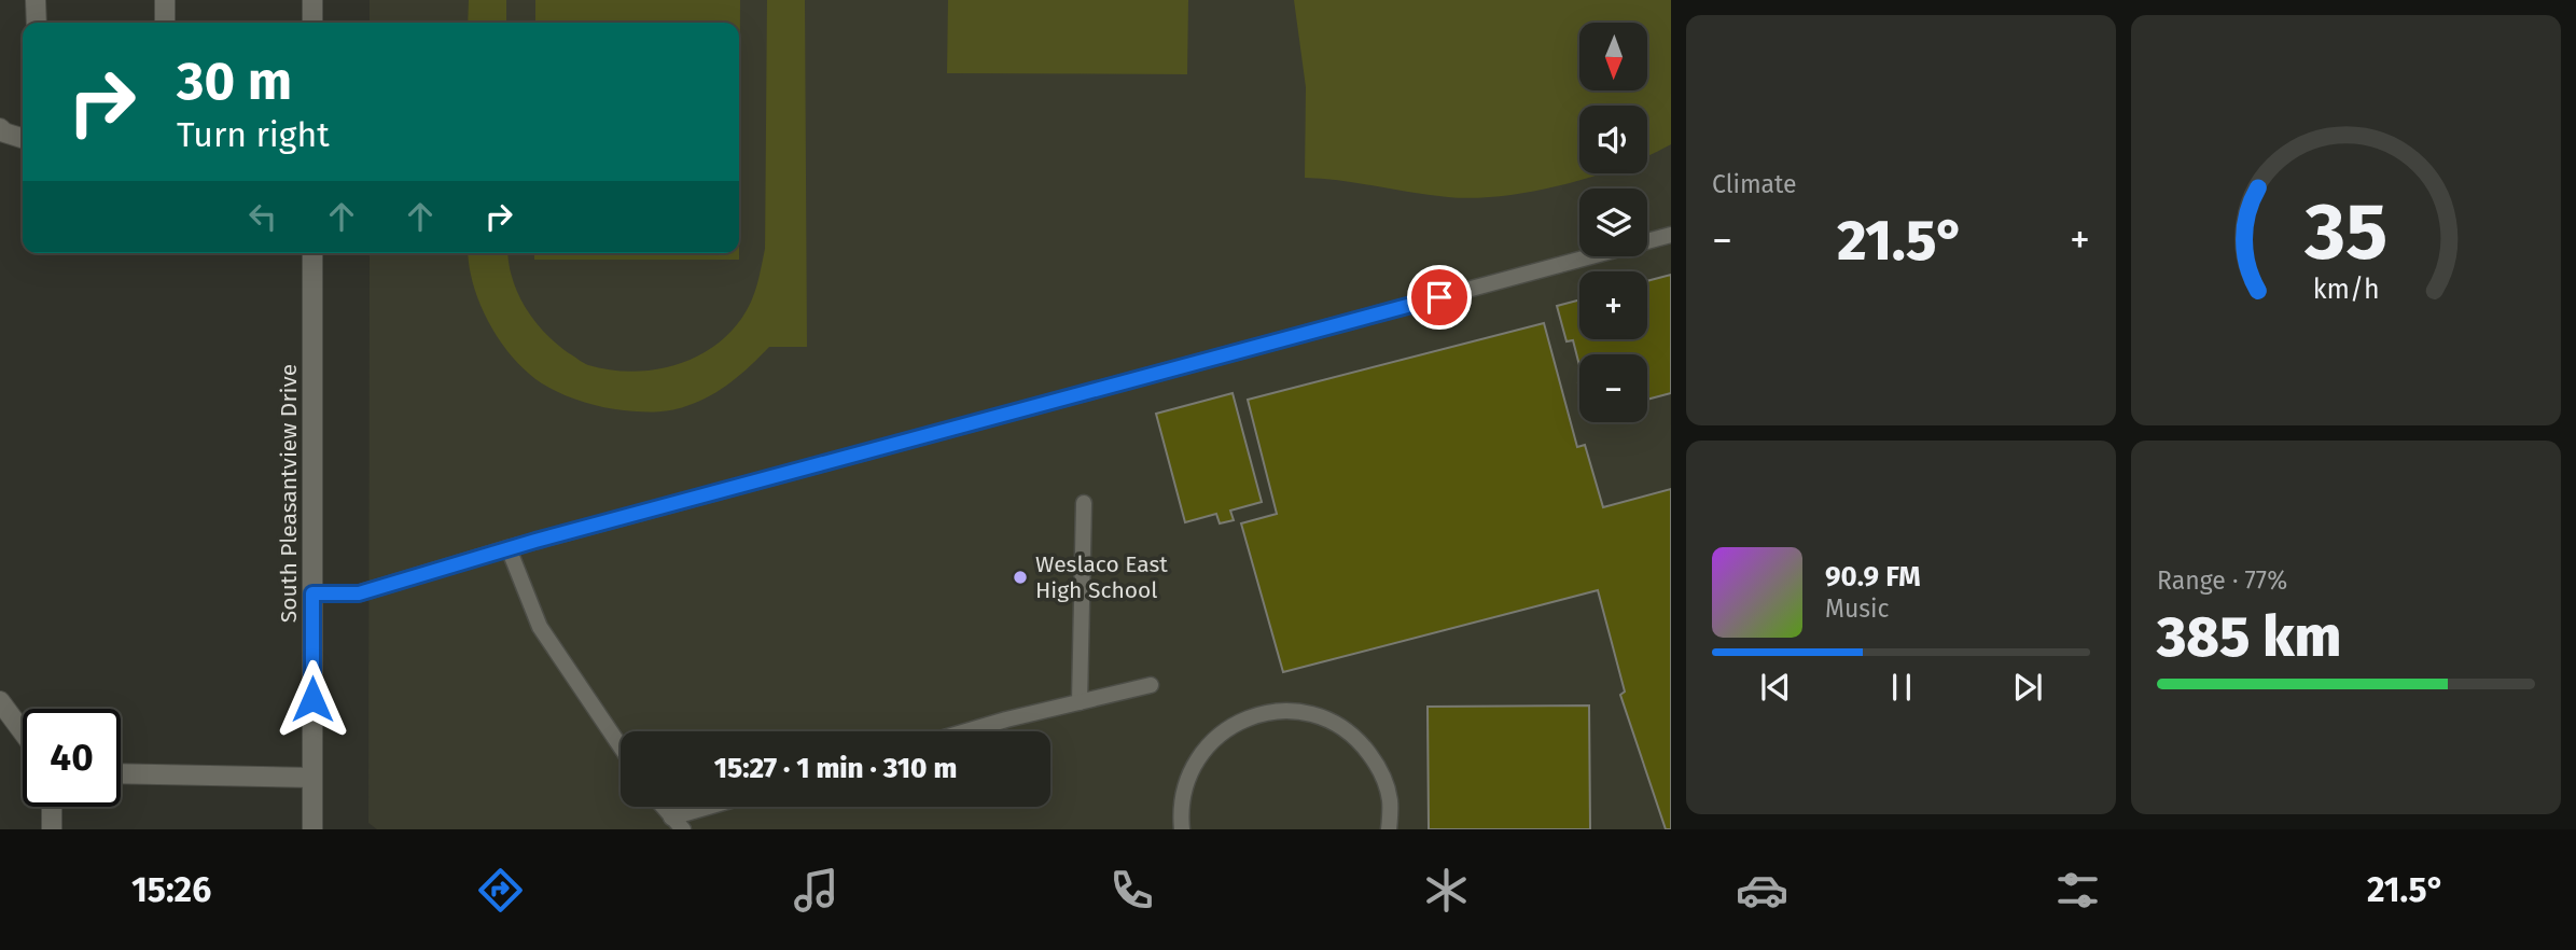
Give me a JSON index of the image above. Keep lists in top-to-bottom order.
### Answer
{
  "streets": {
    "street": ["South Pleasantview Drive"]
  },
  "places": ["Weslaco East High School"],
  "north": "bottom",
  "page": {
    "tile": [
      "Climate",
      ["Range · 77%", "385 km"]
    ],
    "map_buttons": ["+", "−"],
    "turn": ["30 m", "Turn right"],
    "heat": ["−", "21.5°", "+"],
    "song": ["90.9 FM", "Music"],
    "limit": "40",
    "trip": "15:27 · 1 min · 310 m",
    "tabs": ["15:26", "21.5°"],
    "gauge": ["35", "km/h"]
  }
}
